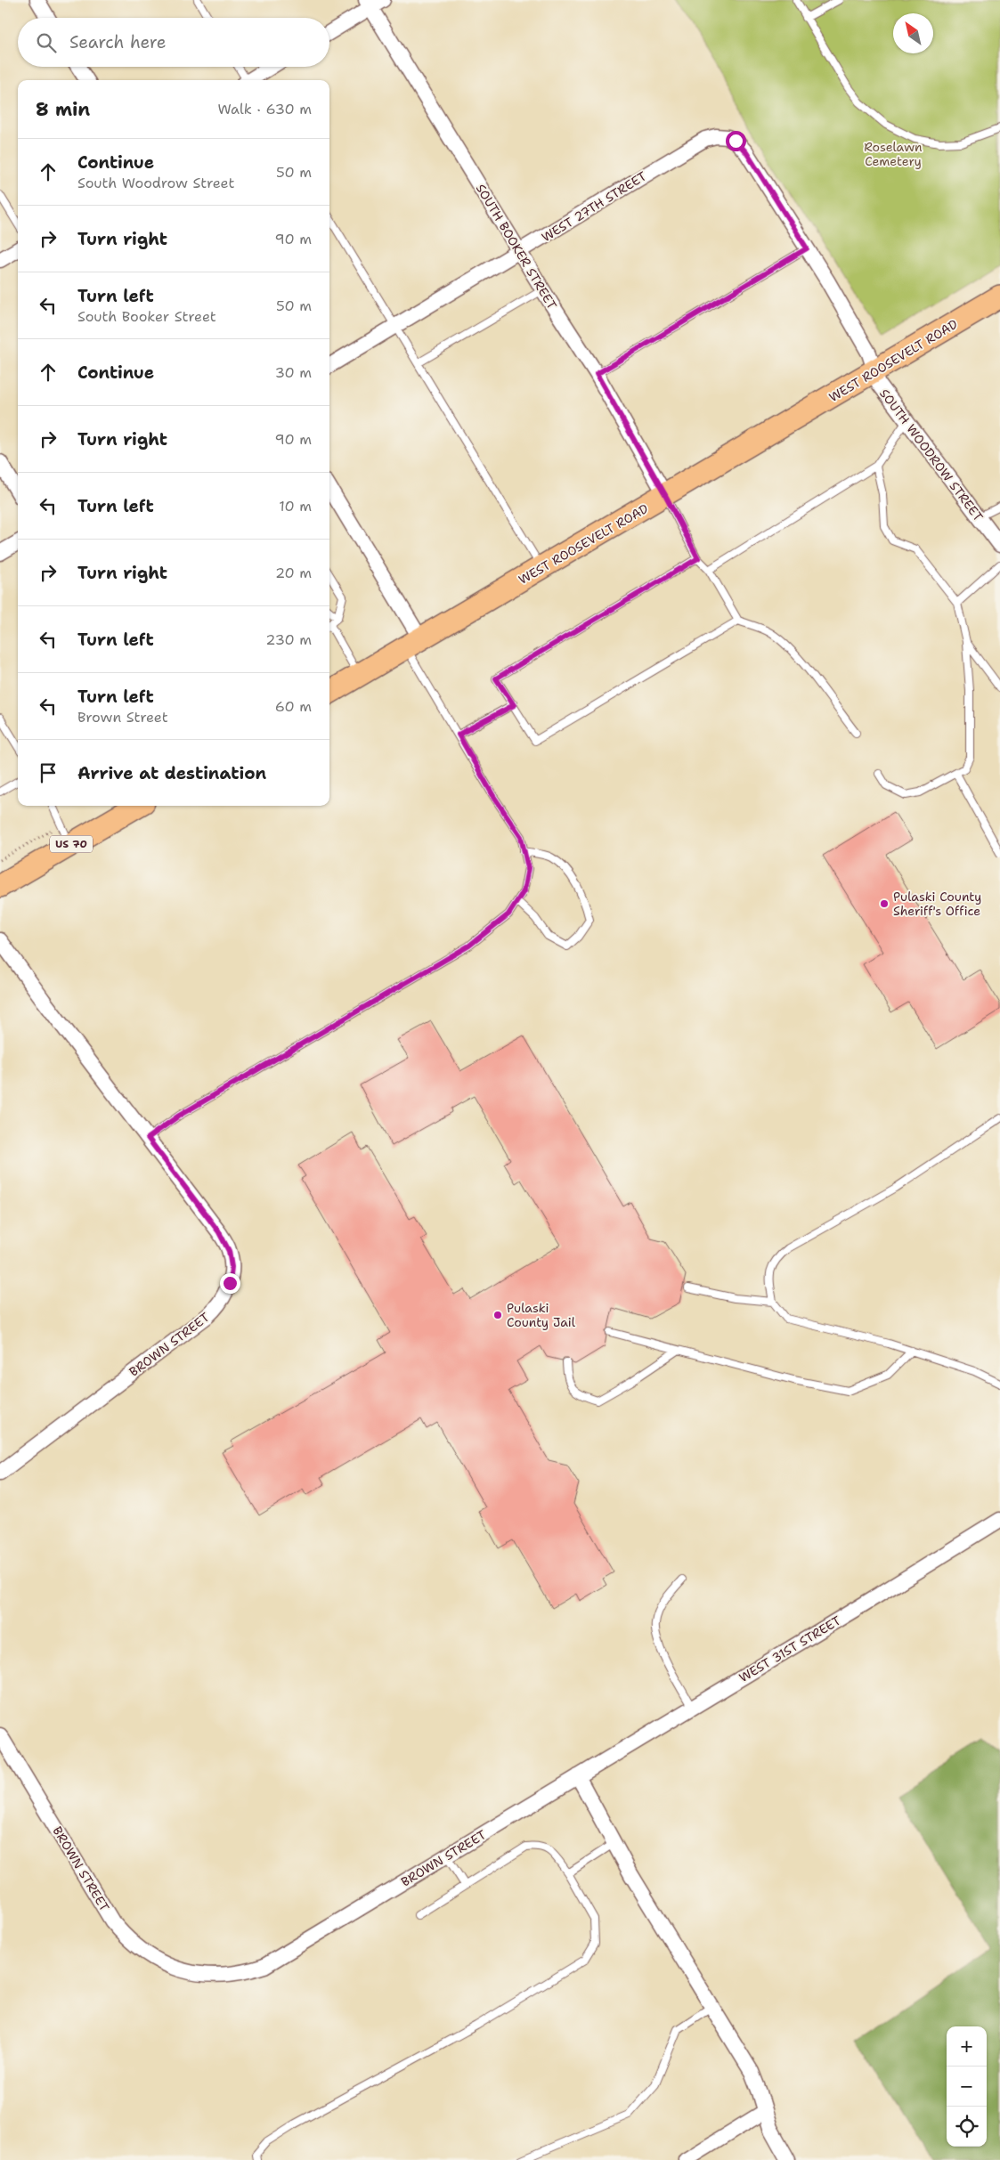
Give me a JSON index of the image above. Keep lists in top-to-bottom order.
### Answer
{
  "streets": {
    "main road": ["WEST ROOSEVELT ROAD", "US 70"],
    "street": [
      "WEST 27TH STREET",
      "SOUTH BOOKER STREET",
      "SOUTH WOODROW STREET",
      "BROWN STREET",
      "WEST 31ST STREET"
    ]
  },
  "crossings": [
    ["WEST 27TH STREET", "SOUTH BOOKER STREET"],
    ["WEST 27TH STREET", "SOUTH WOODROW STREET"],
    ["SOUTH BOOKER STREET", "WEST ROOSEVELT ROAD"],
    ["WEST ROOSEVELT ROAD", "SOUTH WOODROW STREET"],
    ["BROWN STREET", "WEST 31ST STREET"]
  ],
  "parks": ["Roselawn Cemetery"],
  "places": ["Pulaski County Sheriff's Office", "Pulaski County Jail"],
  "north": "top left",
  "page": {
    "search": "Search here",
    "heading": ["8 min", "Walk · 630 m"],
    "list": [
      ["Continue", "South Woodrow Street", "50 m"],
      ["Turn right", "90 m"],
      ["Turn left", "South Booker Street", "50 m"],
      ["Continue", "30 m"],
      ["Turn right", "90 m"],
      ["Turn left", "10 m"],
      ["Turn right", "20 m"],
      ["Turn left", "230 m"],
      ["Turn left", "Brown Street", "60 m"],
      "Arrive at destination"
    ],
    "map_buttons": ["+", "−"]
  }
}
